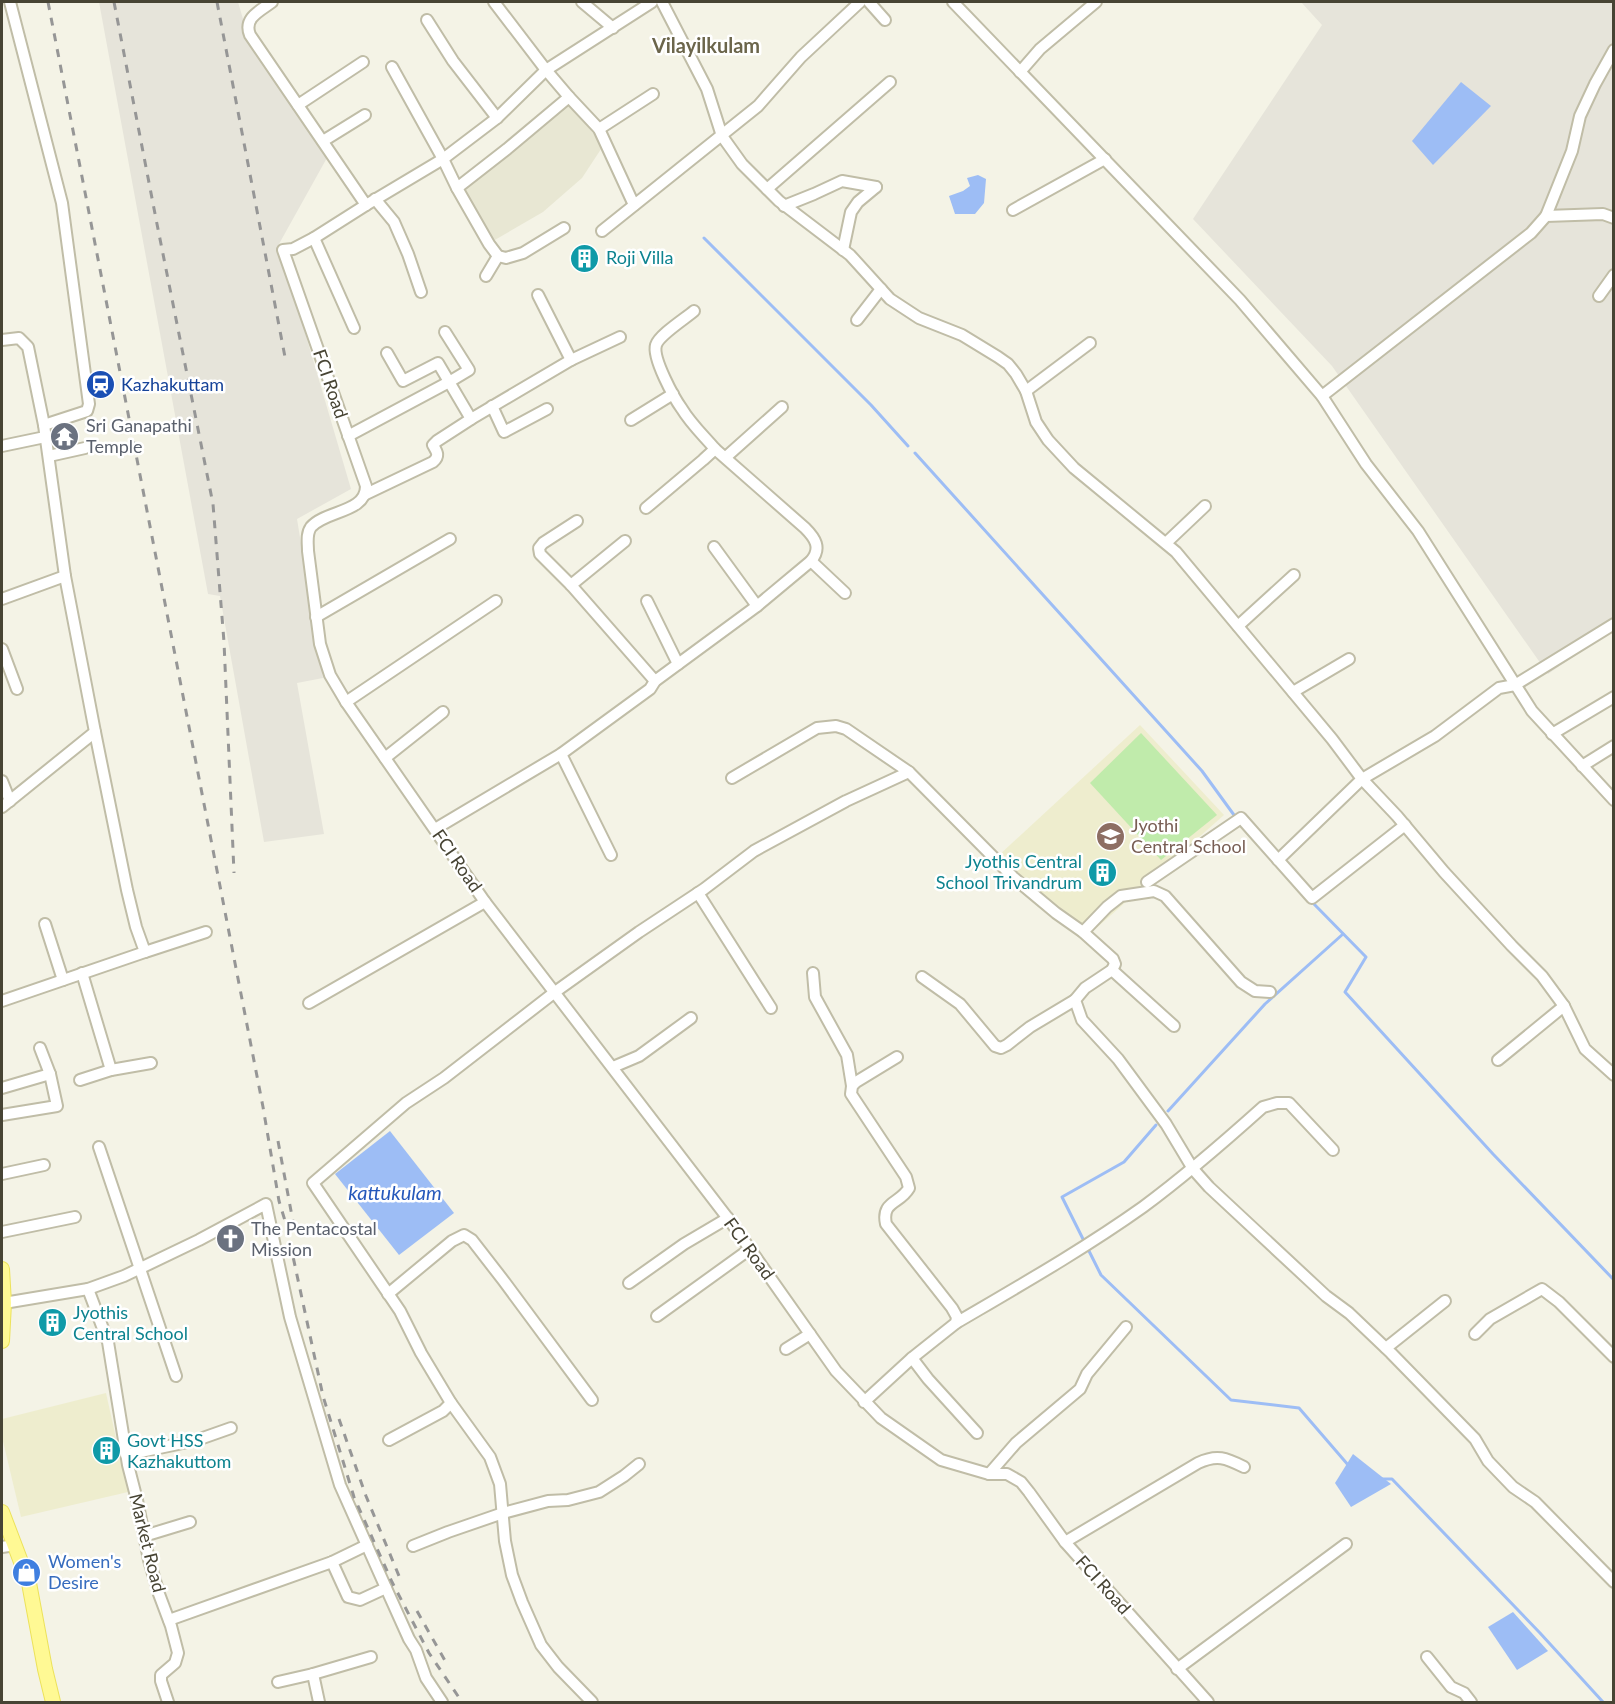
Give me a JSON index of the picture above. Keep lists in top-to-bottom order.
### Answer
{
  "streets": {
    "street": ["FCI Road", "Market Road"]
  },
  "districts": ["Vilayilkulam"],
  "water": ["kattukulam"],
  "places": {
    "building": [
      "Roji Villa",
      "Jyothis Central School Trivandrum",
      "Jyothis Central School",
      "Govt HSS Kazhakuttom"
    ],
    "station": ["Kazhakuttam"],
    "temple": ["Sri Ganapathi Temple"],
    "school or university": ["Jyothi Central School"],
    "church": ["The Pentacostal Mission"],
    "shop": ["Women's Desire"]
  }
}
